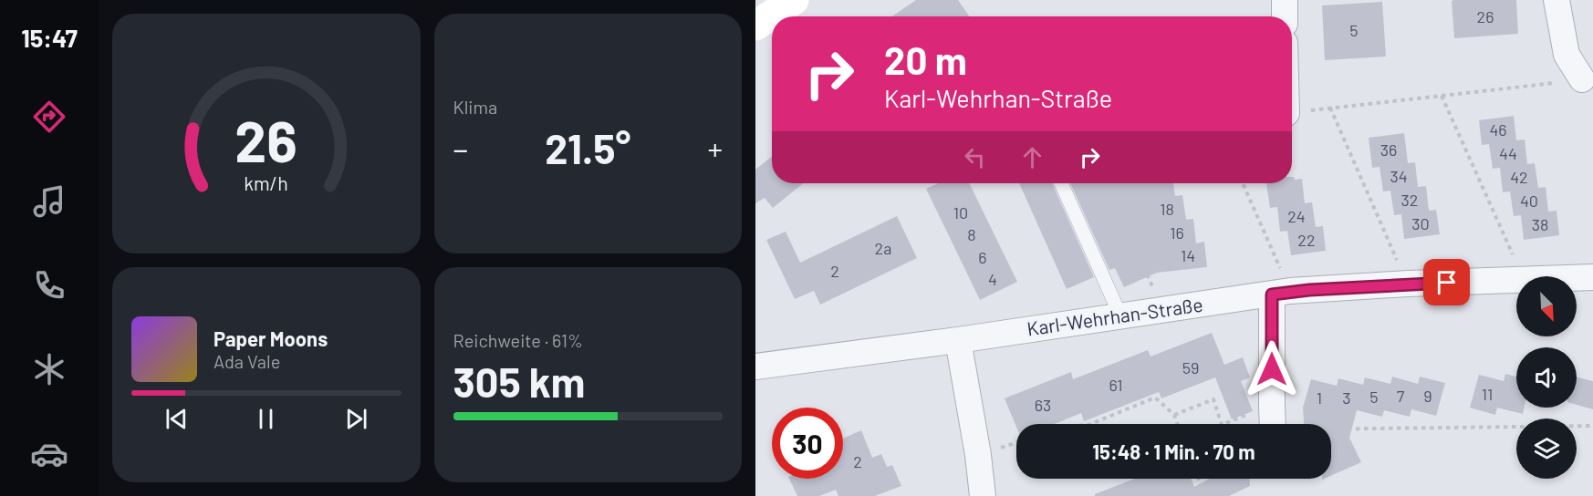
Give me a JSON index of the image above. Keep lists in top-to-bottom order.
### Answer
{
  "streets": {
    "street": ["Karl-Wehrhan-Straße"]
  },
  "house_numbers": [
    "26",
    "5",
    "46",
    "36",
    "44",
    "34",
    "42",
    "32",
    "40",
    "18",
    "10",
    "24",
    "30",
    "38",
    "16",
    "8",
    "22",
    "2a",
    "14",
    "6",
    "2",
    "4",
    "59",
    "61",
    "11",
    "7",
    "9",
    "5",
    "1",
    "3",
    "63",
    "2"
  ],
  "north": "bottom right",
  "page": {
    "tabs": "15:47",
    "tile": [
      "Klima",
      ["Reichweite · 61%", "305 km"]
    ],
    "turn": ["20 m", "Karl-Wehrhan-Straße"],
    "heat": ["−", "21.5°", "+"],
    "song": ["Paper Moons", "Ada Vale"],
    "limit": "30",
    "trip": "15:48 · 1 Min. · 70 m",
    "gauge": ["26", "km/h"]
  }
}
